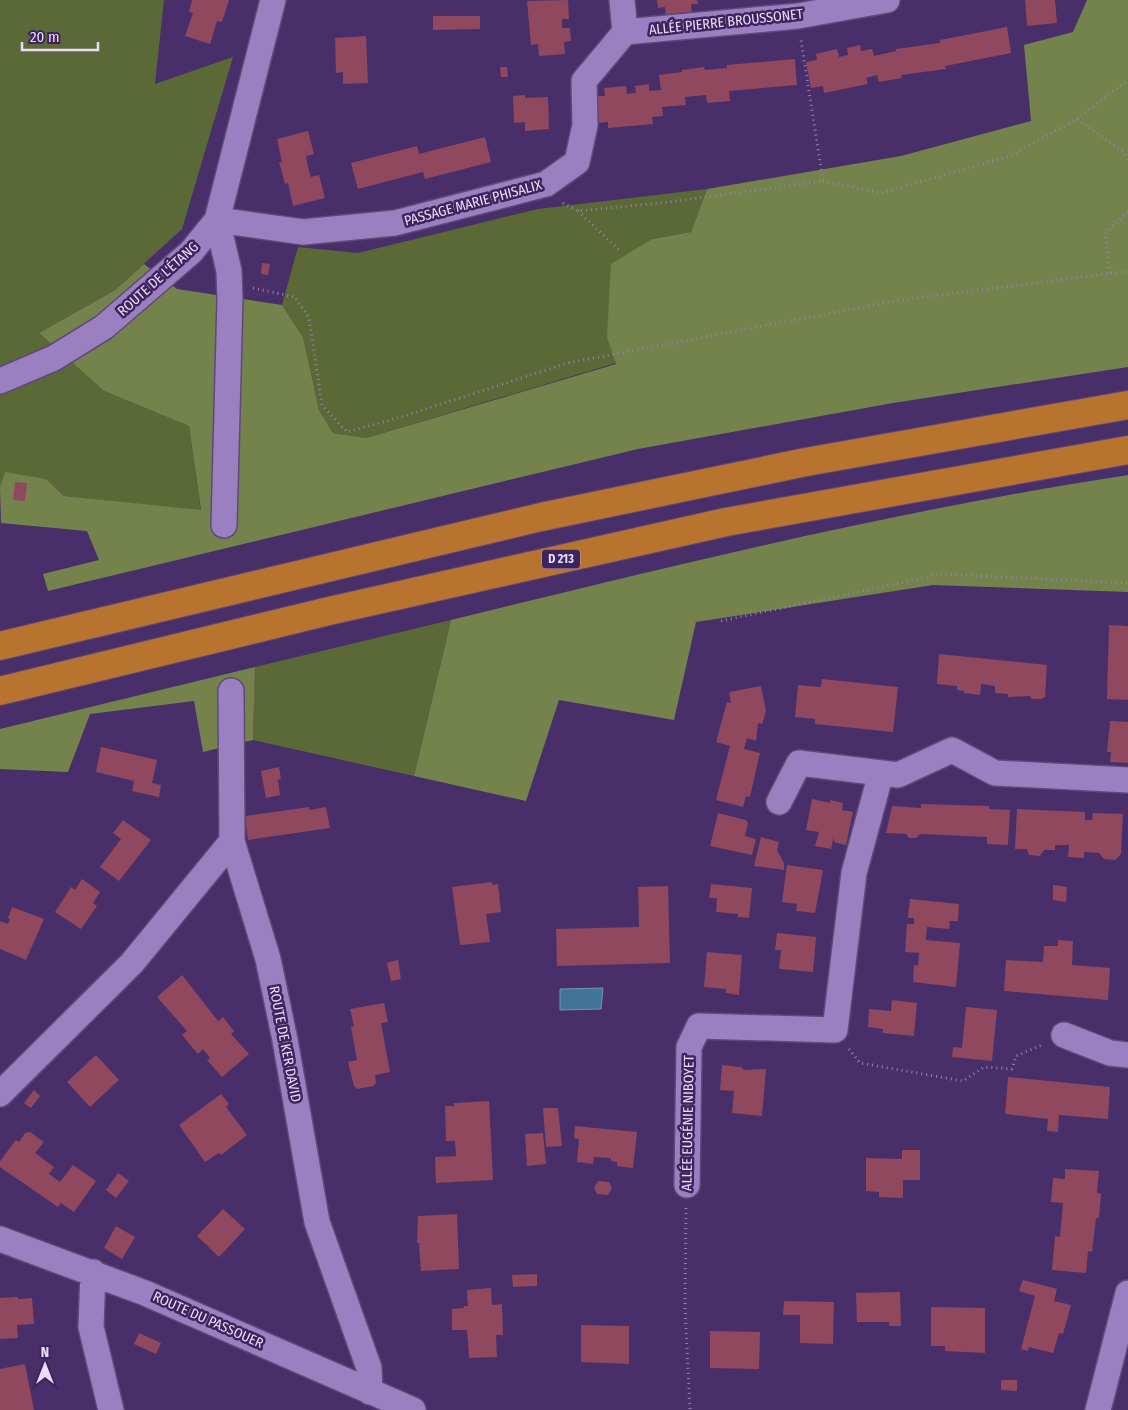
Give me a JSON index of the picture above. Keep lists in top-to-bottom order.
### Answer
{
  "streets": {
    "highway": ["D 213"],
    "street": [
      "ALLÉE PIERRE BROUSSONET",
      "PASSAGE MARIE PHISALIX",
      "ROUTE DE L'ÉTANG",
      "ROUTE DE KER DAVID",
      "ALLÉE EUGÉNIE NIBOYET",
      "ROUTE DU PASSOUER"
    ]
  },
  "crossings": [
    ["ALLÉE PIERRE BROUSSONET", "PASSAGE MARIE PHISALIX"],
    ["PASSAGE MARIE PHISALIX", "ROUTE DE L'ÉTANG"],
    ["ROUTE DE KER DAVID", "ROUTE DU PASSOUER"]
  ],
  "scale_bar": "20 m",
  "north": "top"
}
